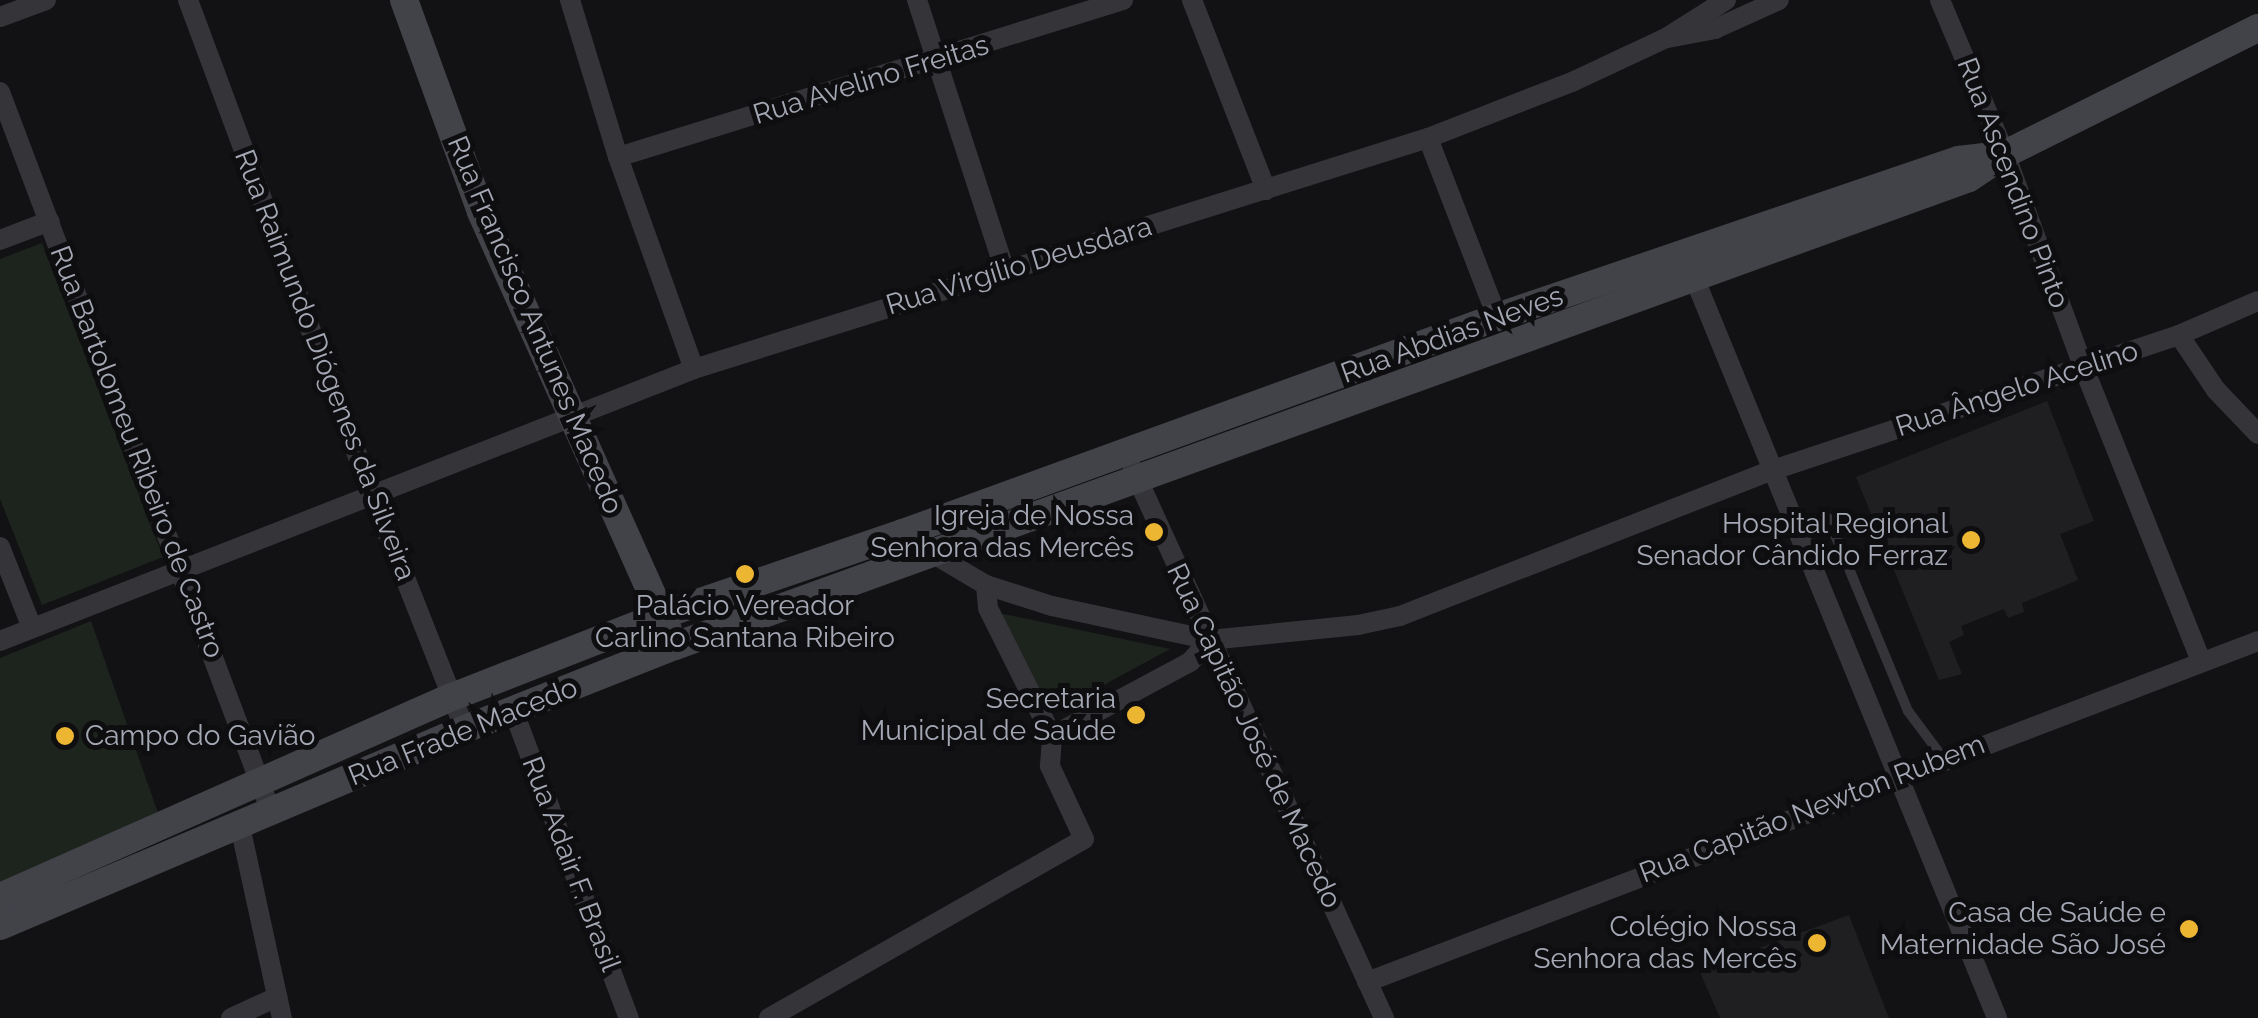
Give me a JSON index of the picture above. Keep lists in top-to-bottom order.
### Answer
{
  "streets": {
    "main road": ["Rua Francisco Antunes Macedo", "Rua Abdias Neves", "Rua Frade Macedo"],
    "street": [
      "Rua Avelino Freitas",
      "Rua Ascendino Pinto",
      "Rua Virgílio Deusdara",
      "Rua Raimundo Diógenes da Silveira",
      "Rua Ângelo Acelino",
      "Rua Bartolomeu Ribeiro de Castro",
      "Rua Capitão José de Macedo",
      "Rua Capitão Newton Rubem",
      "Rua Adair F. Brasil"
    ]
  },
  "crossings": [
    ["Rua Ascendino Pinto", "Rua Abdias Neves"],
    ["Rua Ascendino Pinto", "Rua Ângelo Acelino"],
    ["Rua Ascendino Pinto", "Rua Capitão Newton Rubem"],
    ["Rua Virgílio Deusdara", "Rua Francisco Antunes Macedo"],
    ["Rua Virgílio Deusdara", "Rua Raimundo Diógenes da Silveira"],
    ["Rua Virgílio Deusdara", "Rua Bartolomeu Ribeiro de Castro"],
    ["Rua Francisco Antunes Macedo", "Rua Frade Macedo"],
    ["Rua Abdias Neves", "Rua Ângelo Acelino"],
    ["Rua Abdias Neves", "Rua Frade Macedo"],
    ["Rua Abdias Neves", "Rua Capitão José de Macedo"],
    ["Rua Raimundo Diógenes da Silveira", "Rua Frade Macedo"],
    ["Rua Ângelo Acelino", "Rua Frade Macedo"],
    ["Rua Ângelo Acelino", "Rua Capitão José de Macedo"],
    ["Rua Bartolomeu Ribeiro de Castro", "Rua Frade Macedo"],
    ["Rua Frade Macedo", "Rua Adair F. Brasil"],
    ["Rua Capitão José de Macedo", "Rua Capitão Newton Rubem"]
  ],
  "places": [
    "Igreja de Nossa Senhora das Mercês",
    "Hospital Regional Senador Cândido Ferraz",
    "Palácio Vereador Carlino Santana Ribeiro",
    "Secretaria Municipal de Saúde",
    "Campo do Gavião",
    "Casa de Saúde e Maternidade São José",
    "Colégio Nossa Senhora das Mercês"
  ]
}
